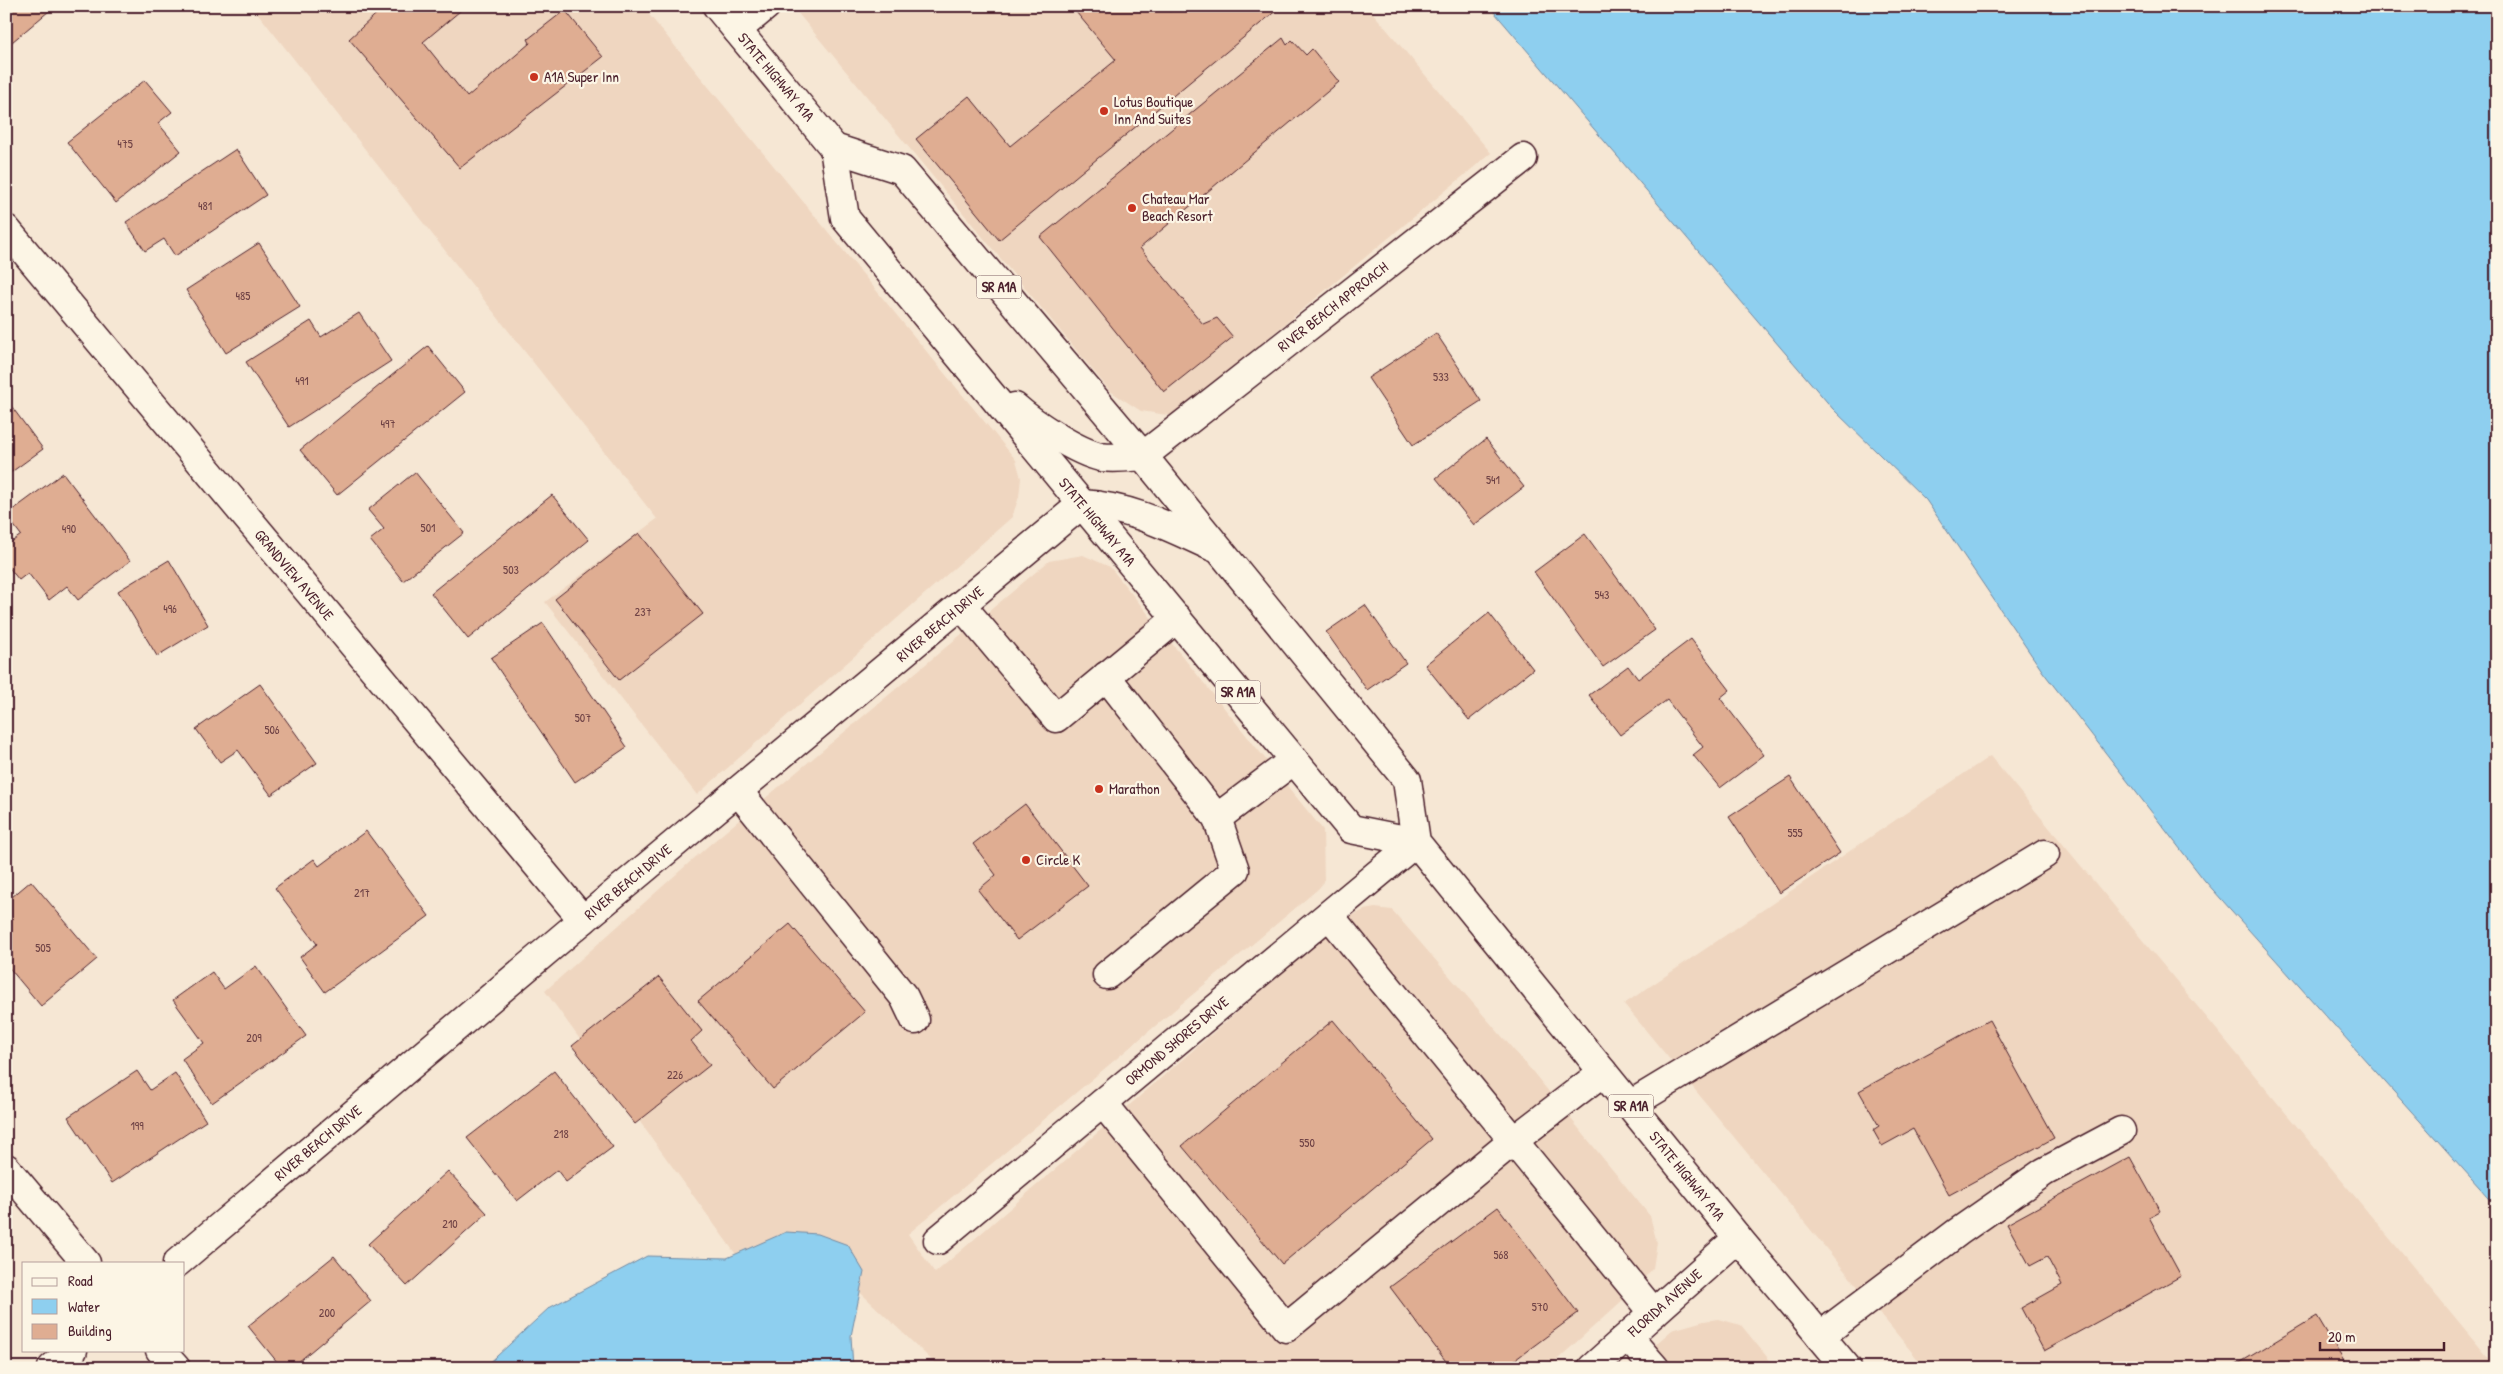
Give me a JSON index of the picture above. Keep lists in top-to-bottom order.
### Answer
{
  "streets": {
    "street": [
      "STATE HIGHWAY A1A",
      "SR A1A",
      "RIVER BEACH APPROACH",
      "GRANDVIEW AVENUE",
      "RIVER BEACH DRIVE",
      "ORMOND SHORES DRIVE",
      "FLORIDA AVENUE"
    ]
  },
  "crossings": [
    ["STATE HIGHWAY A1A", "SR A1A"],
    ["STATE HIGHWAY A1A", "RIVER BEACH DRIVE"],
    ["STATE HIGHWAY A1A", "ORMOND SHORES DRIVE"],
    ["STATE HIGHWAY A1A", "FLORIDA AVENUE"],
    ["SR A1A", "RIVER BEACH APPROACH"],
    ["SR A1A", "ORMOND SHORES DRIVE"],
    ["GRANDVIEW AVENUE", "RIVER BEACH DRIVE"]
  ],
  "places": [
    "A1A Super Inn",
    "Lotus Boutique Inn And Suites",
    "Chateau Mar Beach Resort",
    "Marathon",
    "Circle K"
  ],
  "house_numbers": [
    "475",
    "481",
    "485",
    "533",
    "491",
    "497",
    "541",
    "501",
    "490",
    "503",
    "543",
    "496",
    "237",
    "507",
    "506",
    "555",
    "217",
    "505",
    "209",
    "226",
    "199",
    "218",
    "550",
    "210",
    "568",
    "570",
    "200"
  ],
  "legend": ["Road", "Water", "Building"],
  "scale_bar": "20 m"
}
